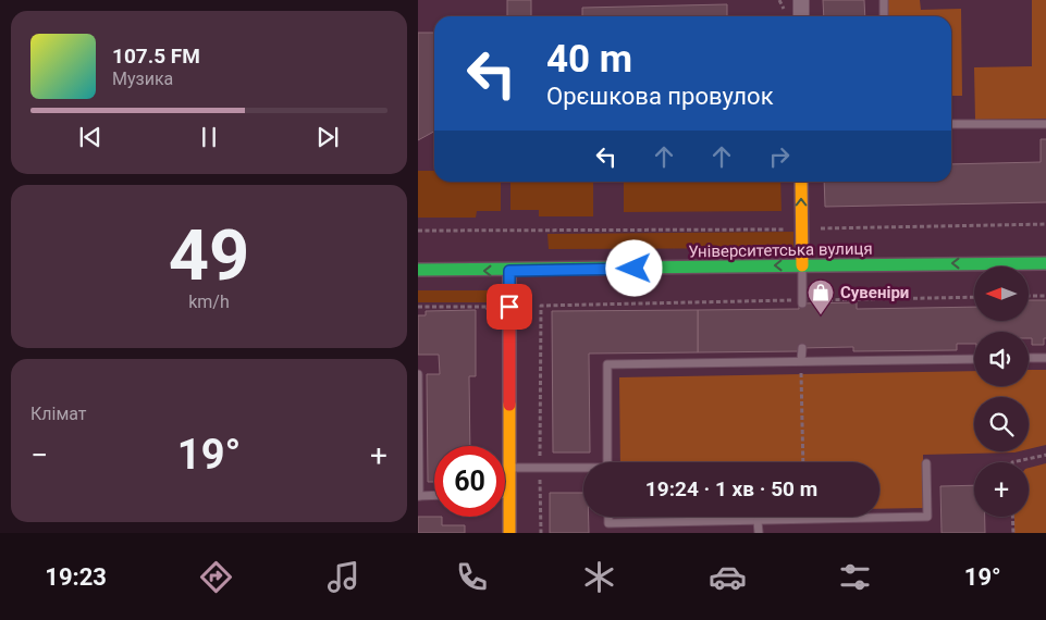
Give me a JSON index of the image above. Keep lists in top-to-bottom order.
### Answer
{
  "streets": {
    "main road": ["Університетська вулиця"]
  },
  "one_way": ["Університетська вулиця"],
  "places": {
    "shop": ["Сувеніри"]
  },
  "north": "left",
  "page": {
    "turn": ["40 m", "Орєшкова провулок"],
    "song": ["107.5 FM", "Музика"],
    "tile": [
      ["49", "km/h"],
      "Клімат"
    ],
    "map_buttons": "+",
    "heat": ["−", "19°", "+"],
    "limit": "60",
    "trip": "19:24 · 1 хв · 50 m",
    "tabs": ["19:23", "19°"]
  }
}
